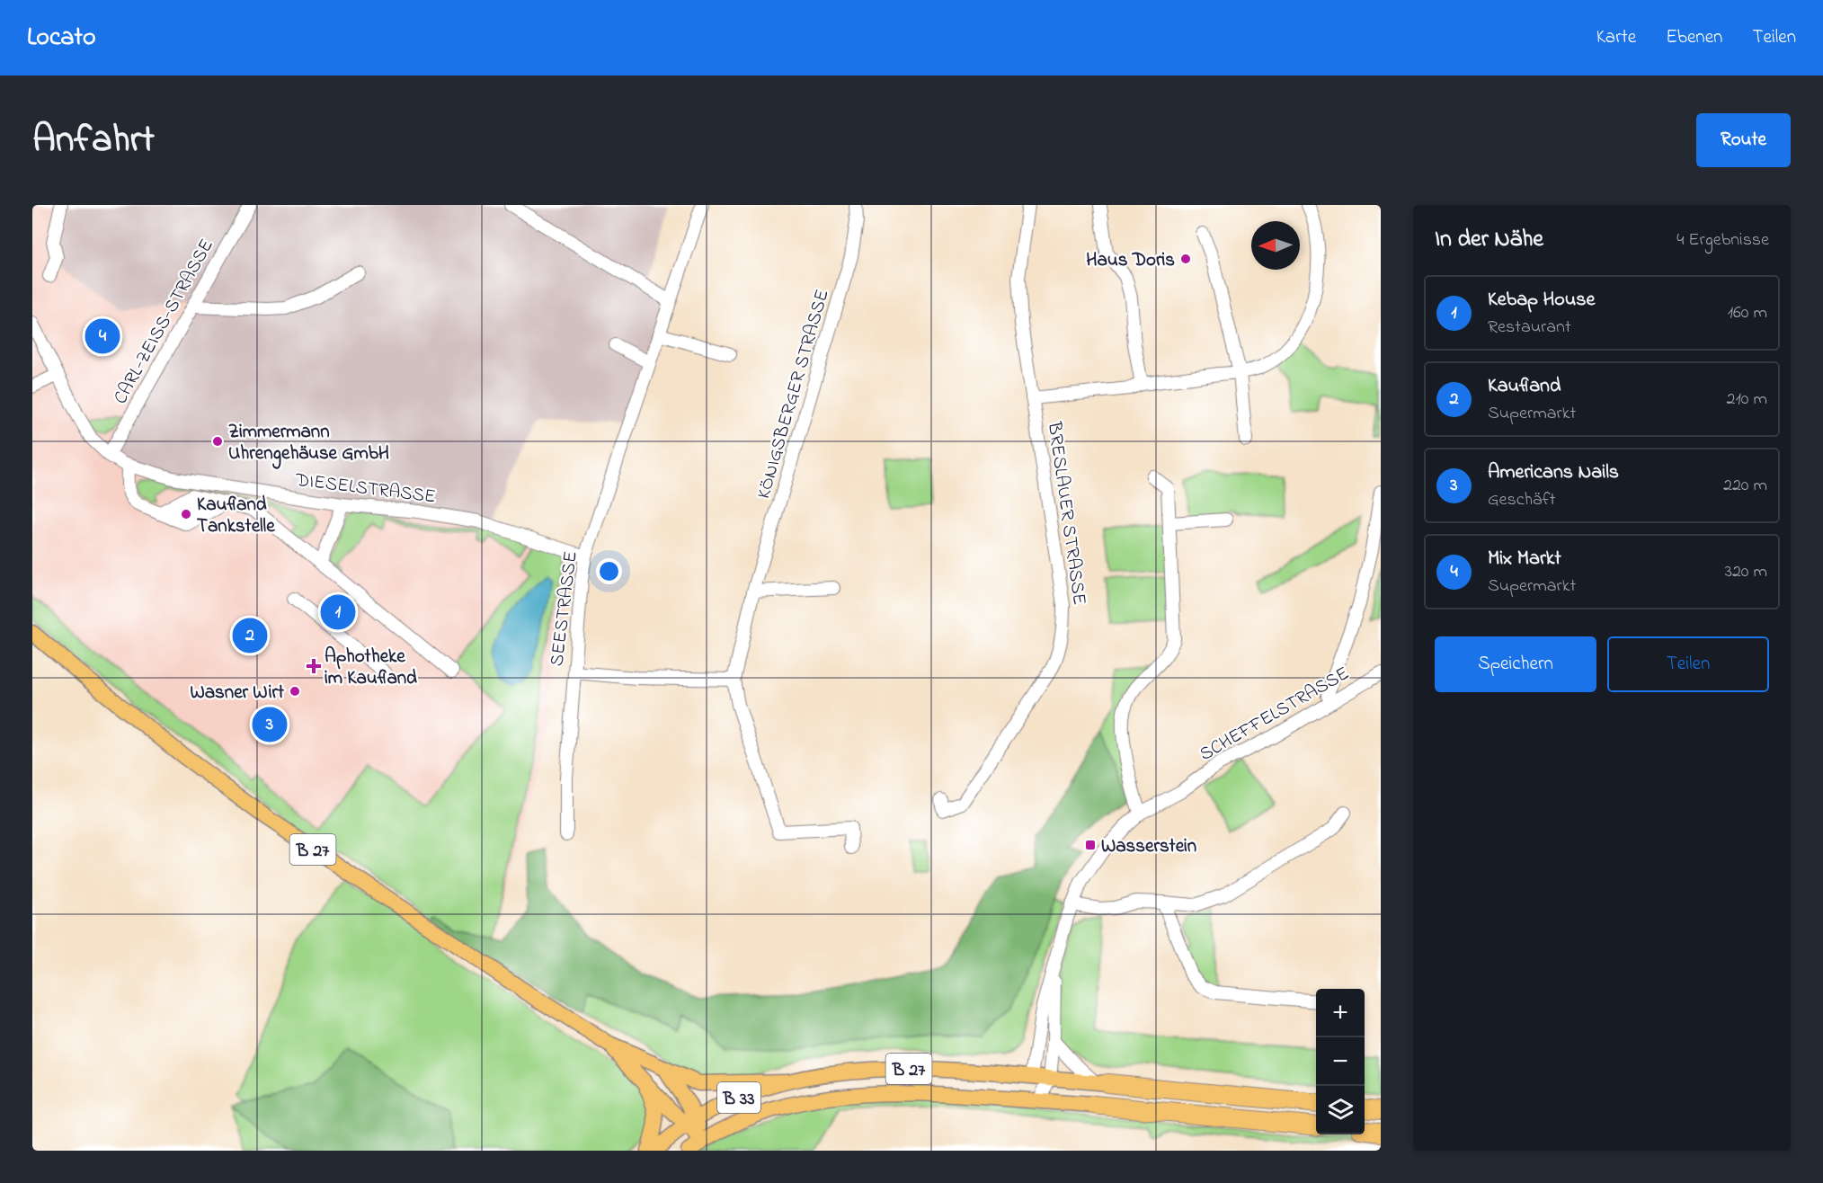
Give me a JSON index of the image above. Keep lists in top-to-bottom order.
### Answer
{
  "streets": {
    "highway": ["B 27"],
    "main road": ["B 33"],
    "street": [
      "CARL-ZEISS-STRASSE",
      "KÖNIGSBERGER STRASSE",
      "DIESELSTRASSE",
      "BRESLAUER STRASSE",
      "SEESTRASSE",
      "SCHEFFELSTRASSE"
    ]
  },
  "crossings": [
    ["CARL-ZEISS-STRASSE", "DIESELSTRASSE"],
    ["DIESELSTRASSE", "SEESTRASSE"],
    ["SCHEFFELSTRASSE", "B 27"],
    ["B 27", "B 33"]
  ],
  "places": {
    "other": [
      "Haus Doris",
      "Zimmermann Uhrengehäuse GmbH",
      "Kaufland Tankstelle",
      "Wasner Wirt"
    ],
    "health": ["Aphotheke im Kaufland"],
    "transit": ["Wasserstein"]
  },
  "north": "left",
  "page": {
    "header": "Locato",
    "nav": ["Karte", "Ebenen", "Teilen"],
    "title": "Anfahrt",
    "buttons": [
      "Route",
      ["Speichern", "Teilen"]
    ],
    "heading": ["In der Nähe", "4 Ergebnisse"],
    "list": [
      {
        "mark": "1",
        "name": "Kebap House",
        "note": "Restaurant",
        "value": "160 m"
      },
      {
        "mark": "2",
        "name": "Kaufland",
        "note": "Supermarkt",
        "value": "210 m"
      },
      {
        "mark": "3",
        "name": "Americans Nails",
        "note": "Geschäft",
        "value": "220 m"
      },
      {
        "mark": "4",
        "name": "Mix Markt",
        "note": "Supermarkt",
        "value": "320 m"
      }
    ],
    "pins": [
      "4",
      "1",
      "2",
      "3"
    ],
    "map_buttons": ["+", "−"]
  }
}
